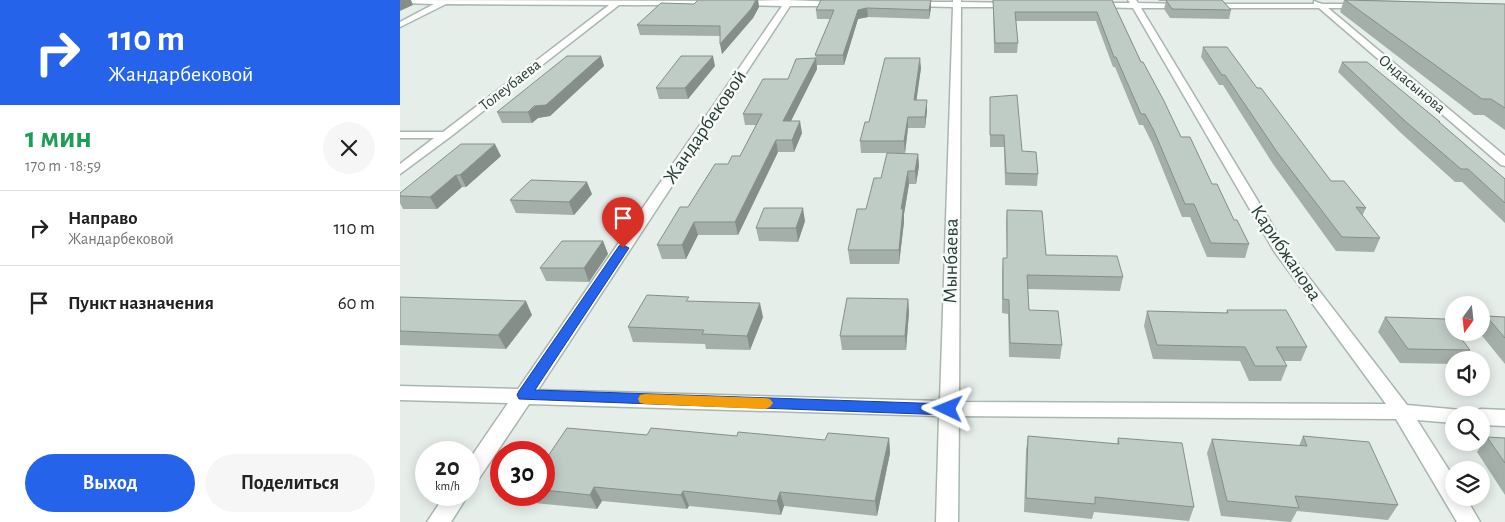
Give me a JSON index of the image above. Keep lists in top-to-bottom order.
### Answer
{
  "streets": {
    "street": [
      "Ондасынова",
      "Толеубаева",
      "Жандарбековой",
      "Карибжанова",
      "Мынбаева"
    ]
  },
  "north": "bottom",
  "page": {
    "turn": ["110 m", "Жандарбековой"],
    "heading": ["1 мин", "170 m · 18:59"],
    "list": [
      {
        "name": "Направо",
        "note": "Жандарбековой",
        "value": "110 m"
      },
      {
        "name": "Пункт назначения",
        "value": "60 m"
      }
    ],
    "speed": "20 km/h",
    "limit": "30",
    "buttons": ["Выход", "Поделиться"]
  }
}
